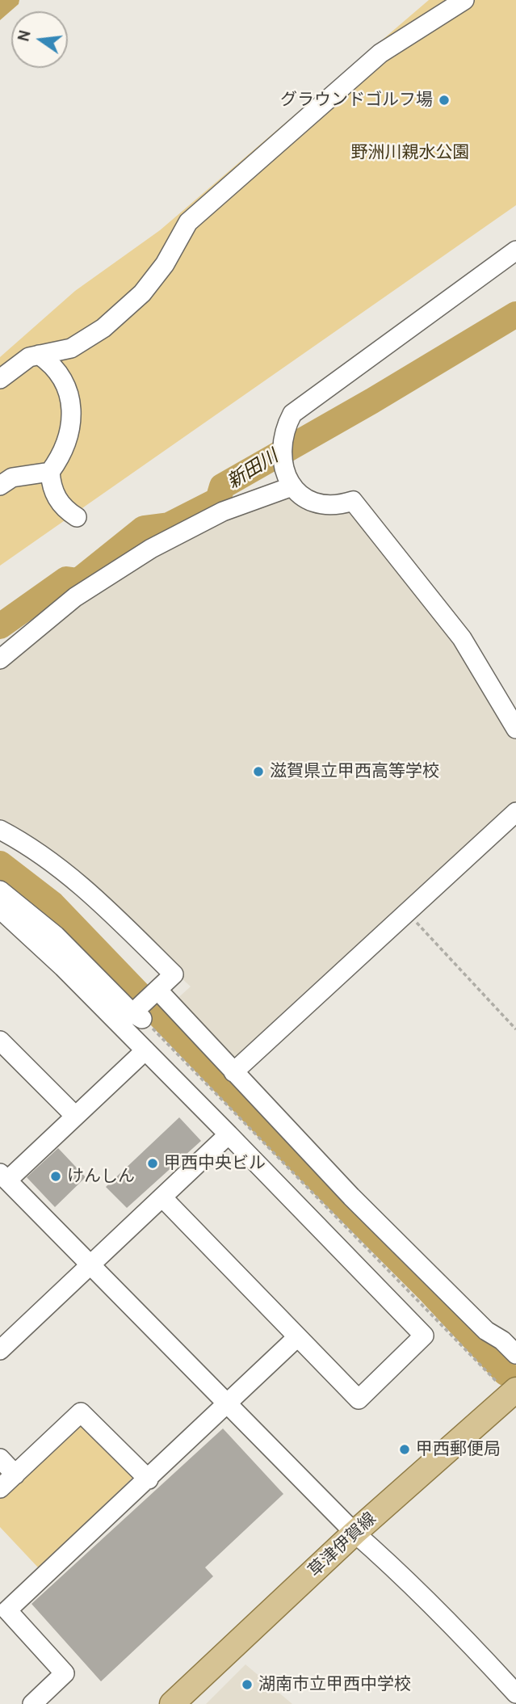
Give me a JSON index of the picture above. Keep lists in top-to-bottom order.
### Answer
{
  "streets": {
    "main road": ["草津伊賀線"]
  },
  "water": ["新田川"],
  "parks": ["野洲川親水公園"],
  "places": [
    "グラウンドゴルフ場",
    "滋賀県立甲西高等学校",
    "甲西中央ビル",
    "けんしん",
    "甲西郵便局",
    "湖南市立甲西中学校"
  ],
  "north": "left"
}
